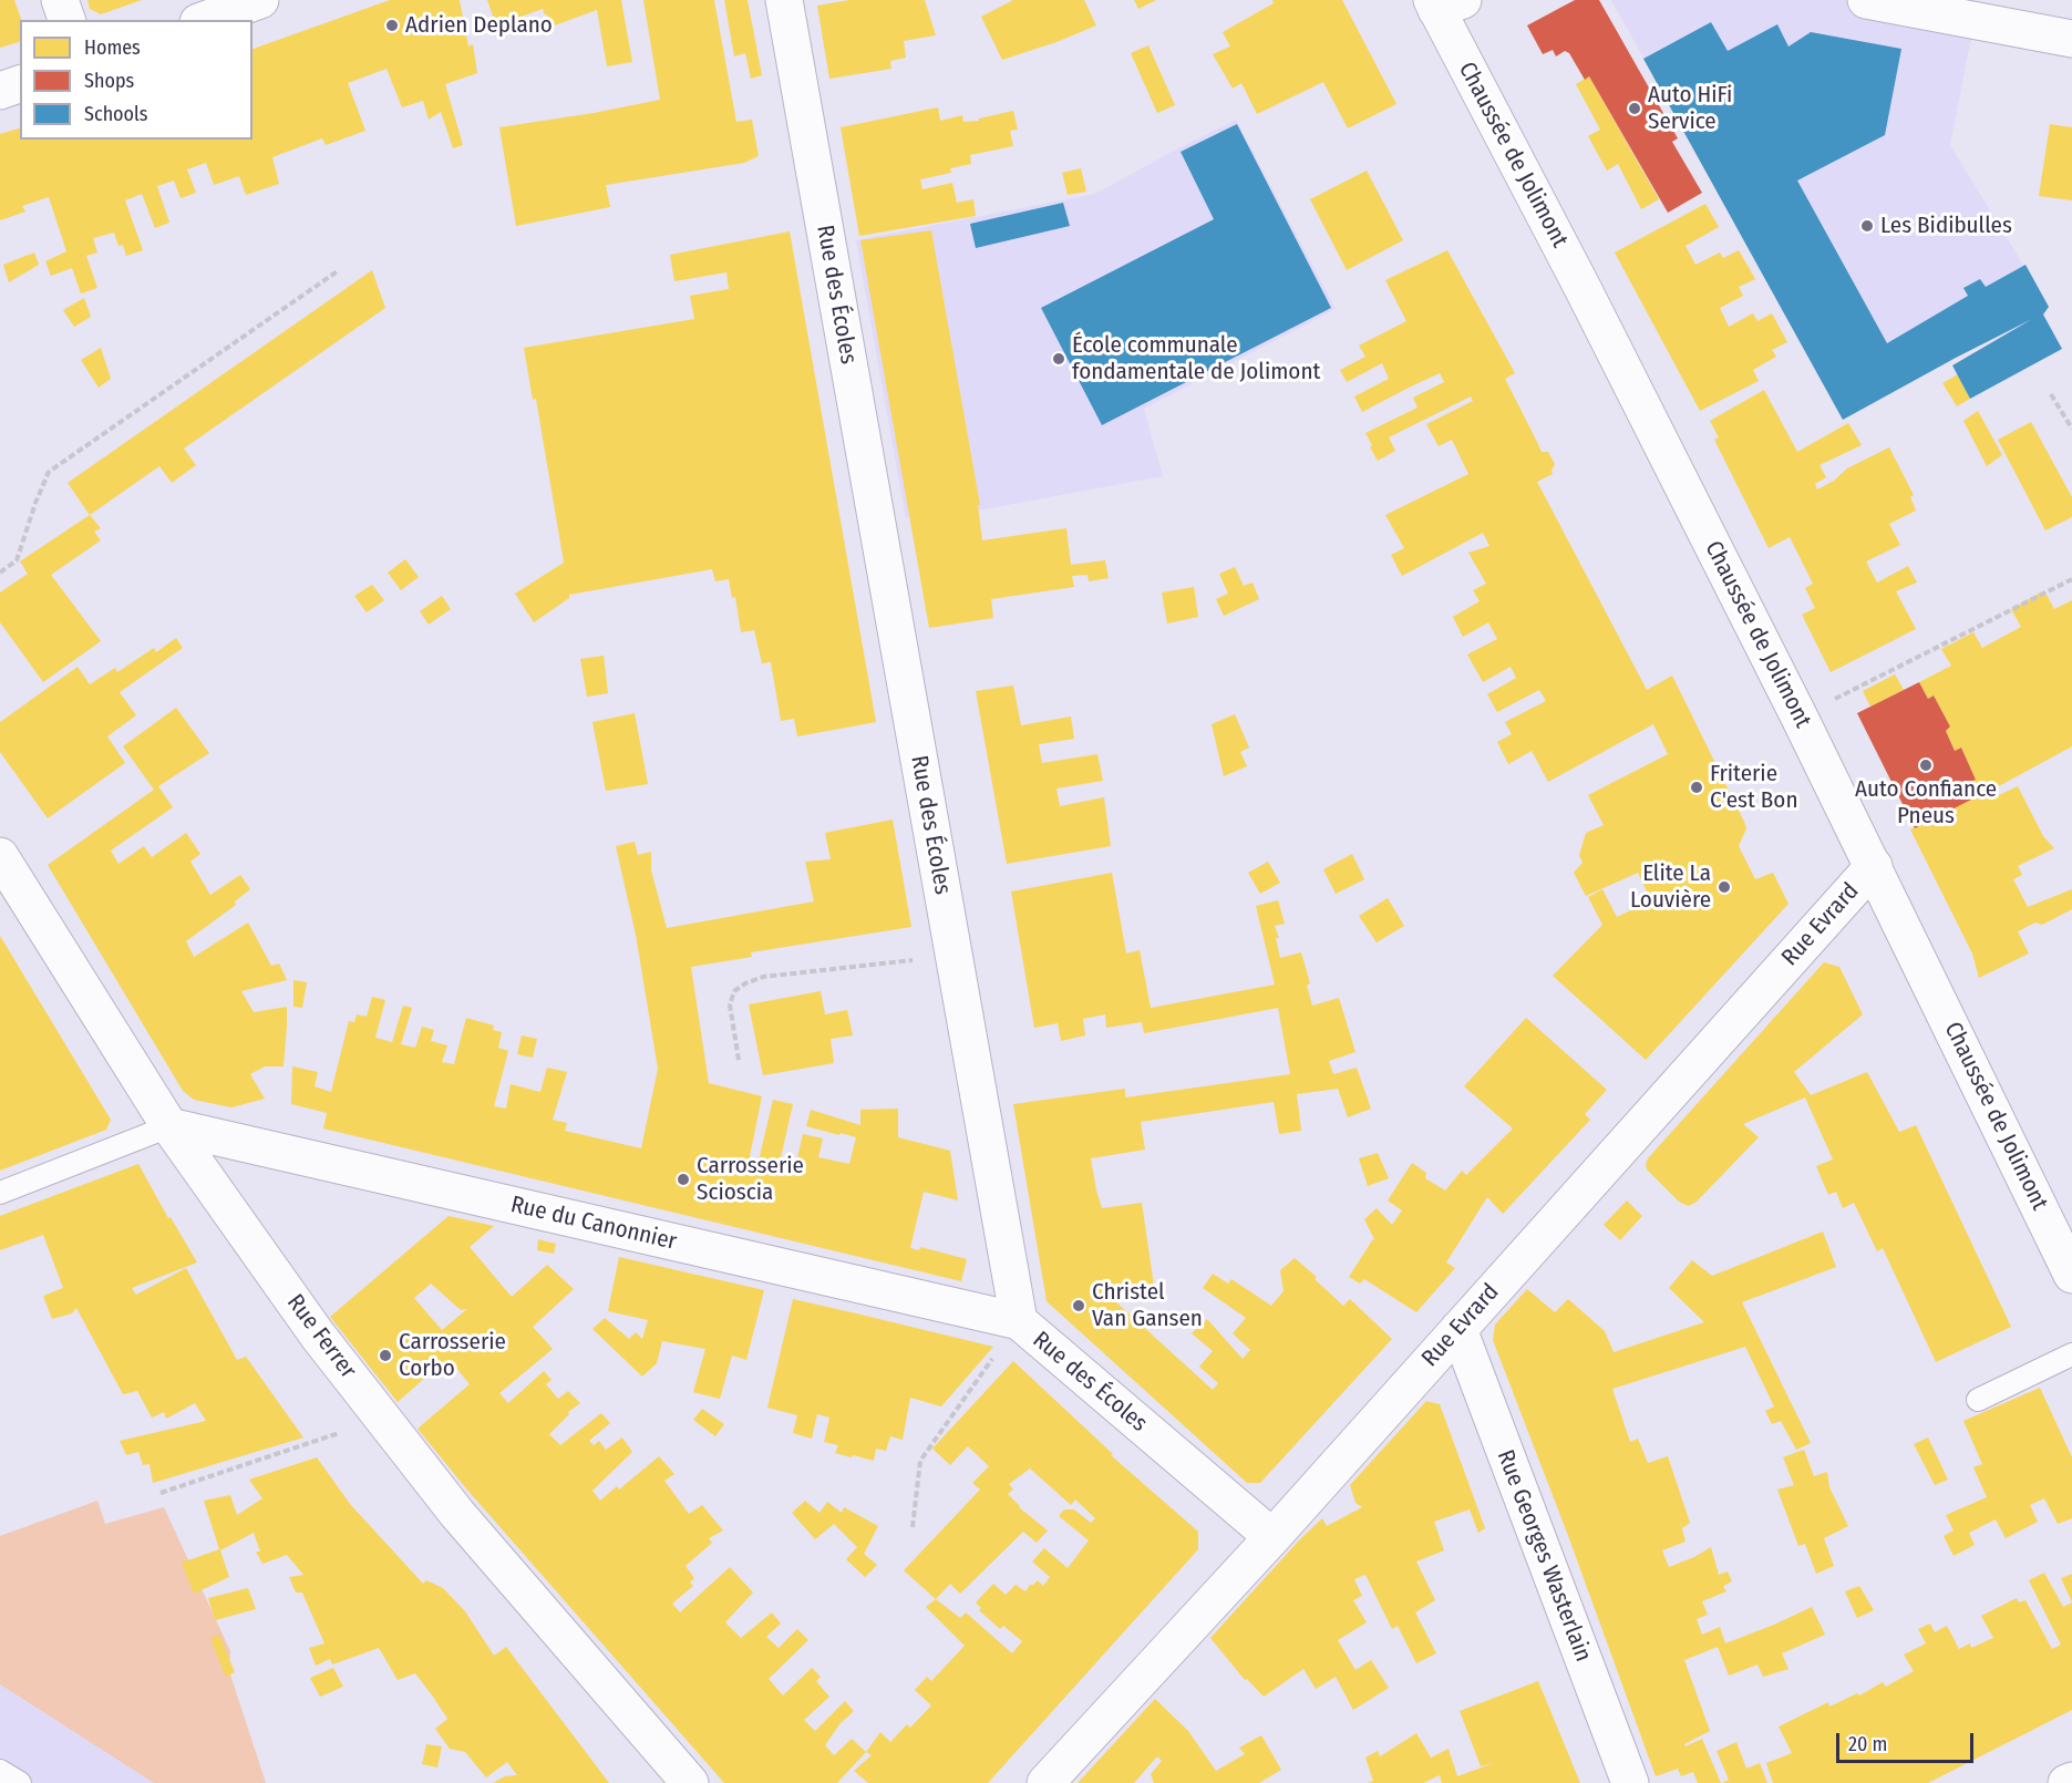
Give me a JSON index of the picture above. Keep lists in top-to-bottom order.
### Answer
{
  "streets": {
    "street": [
      "Chaussée de Jolimont",
      "Rue des Écoles",
      "Rue Evrard",
      "Rue du Canonnier",
      "Rue Ferrer",
      "Rue Georges Wasterlain"
    ]
  },
  "crossings": [
    ["Chaussée de Jolimont", "Rue Evrard"],
    ["Rue des Écoles", "Rue Evrard"],
    ["Rue des Écoles", "Rue du Canonnier"],
    ["Rue Evrard", "Rue Georges Wasterlain"],
    ["Rue du Canonnier", "Rue Ferrer"]
  ],
  "places": [
    "Adrien Deplano",
    "Auto HiFi Service",
    "Les Bidibulles",
    "École communale fondamentale de Jolimont",
    "Auto Confiance Pneus",
    "Friterie C'est Bon",
    "Elite La Louvière",
    "Carrosserie Scioscia",
    "Christel Van Gansen",
    "Carrosserie Corbo"
  ],
  "legend": ["Homes", "Shops", "Schools"],
  "scale_bar": "20 m"
}
